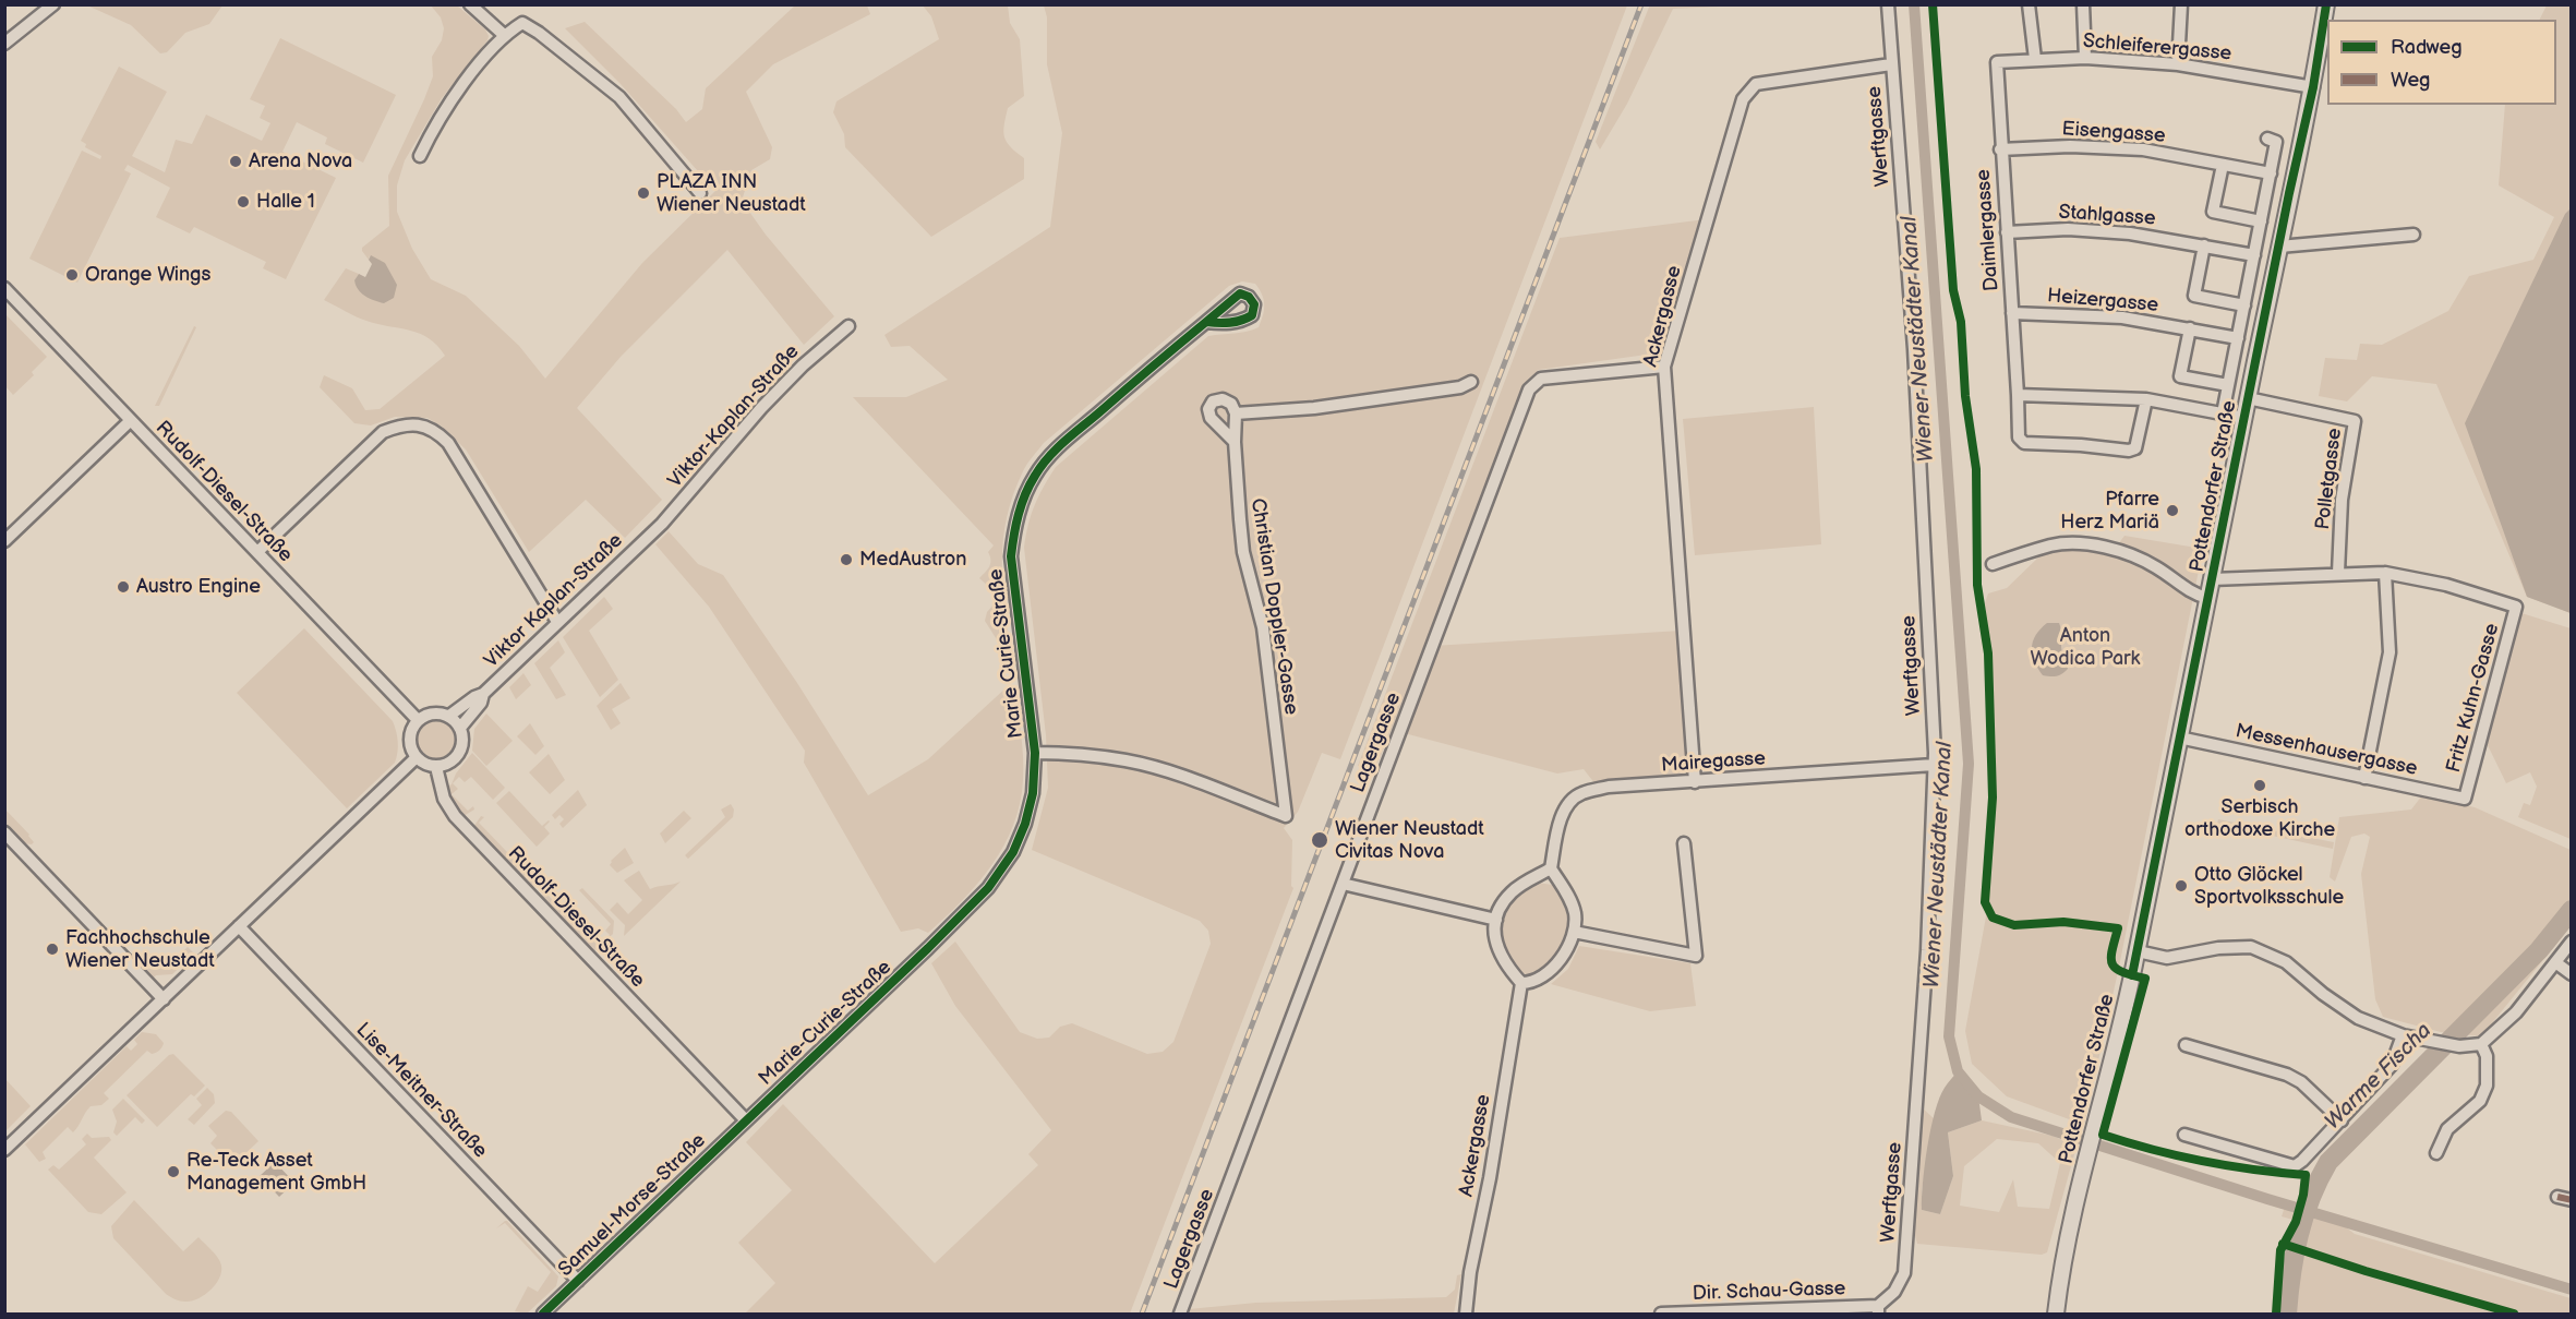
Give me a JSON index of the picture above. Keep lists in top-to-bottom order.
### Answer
{
  "streets": {
    "main road": ["Pottendorfer Straße"],
    "street": [
      "Schleiferergasse",
      "Eisengasse",
      "Werftgasse",
      "Stahlgasse",
      "Daimlergasse",
      "Heizergasse",
      "Ackergasse",
      "Viktor-Kaplan-Straße",
      "Polletgasse",
      "Rudolf-Diesel-Straße",
      "Viktor Kaplan-Straße",
      "Christian Doppler-Gasse",
      "Marie Curie-Straße",
      "Fritz Kuhn-Gasse",
      "Lagergasse",
      "Messenhausergasse",
      "Mairegasse",
      "Marie-Curie-Straße",
      "Lise-Meitner-Straße",
      "Samuel-Morse-Straße",
      "Dir. Schau-Gasse"
    ]
  },
  "crossings": [
    ["Schleiferergasse", "Daimlergasse"],
    ["Schleiferergasse", "Pottendorfer Straße"],
    ["Eisengasse", "Daimlergasse"],
    ["Eisengasse", "Pottendorfer Straße"],
    ["Werftgasse", "Ackergasse"],
    ["Werftgasse", "Mairegasse"],
    ["Werftgasse", "Dir. Schau-Gasse"],
    ["Stahlgasse", "Daimlergasse"],
    ["Stahlgasse", "Pottendorfer Straße"],
    ["Daimlergasse", "Heizergasse"],
    ["Heizergasse", "Pottendorfer Straße"],
    ["Ackergasse", "Lagergasse"],
    ["Ackergasse", "Mairegasse"],
    ["Viktor-Kaplan-Straße", "Viktor Kaplan-Straße"],
    ["Polletgasse", "Pottendorfer Straße"],
    ["Pottendorfer Straße", "Messenhausergasse"],
    ["Rudolf-Diesel-Straße", "Viktor Kaplan-Straße"],
    ["Rudolf-Diesel-Straße", "Marie-Curie-Straße"],
    ["Rudolf-Diesel-Straße", "Samuel-Morse-Straße"],
    ["Christian Doppler-Gasse", "Marie Curie-Straße"],
    ["Marie Curie-Straße", "Marie-Curie-Straße"],
    ["Fritz Kuhn-Gasse", "Messenhausergasse"],
    ["Marie-Curie-Straße", "Samuel-Morse-Straße"],
    ["Lise-Meitner-Straße", "Samuel-Morse-Straße"]
  ],
  "water": ["Wiener Neustädter Kanal", "Warme Fischa"],
  "parks": ["Anton Wodica Park"],
  "places": [
    "Arena Nova",
    "PLAZA INN Wiener Neustadt",
    "Halle 1",
    "Orange Wings",
    "Pfarre Herz Mariä",
    "MedAustron",
    "Austro Engine",
    "Serbisch orthodoxe Kirche",
    "Wiener Neustadt Civitas Nova",
    "Otto Glöckel Sportvolksschule",
    "Fachhochschule Wiener Neustadt",
    "Re-Teck Asset Management GmbH"
  ],
  "legend": ["Radweg", "Weg"]
}
